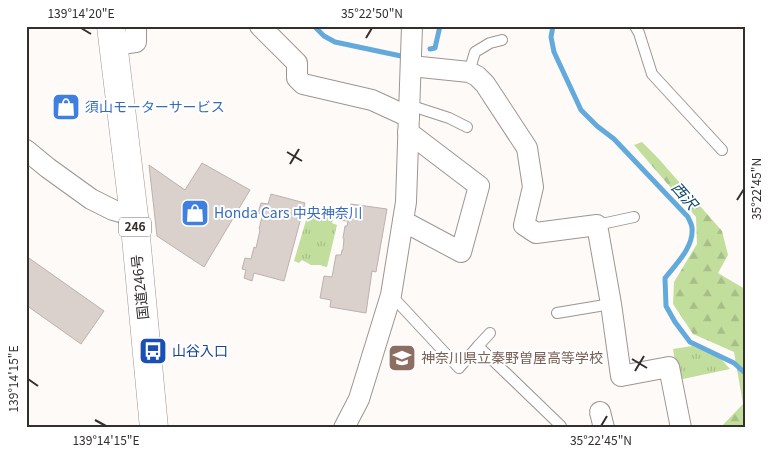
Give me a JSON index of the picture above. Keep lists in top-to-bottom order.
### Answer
{
  "streets": {
    "highway": ["246", "国道246号"]
  },
  "water": ["西沢"],
  "places": {
    "shop": ["須山モーターサービス", "Honda Cars 中央神奈川"],
    "bus stop": ["山谷入口"],
    "school or university": ["神奈川県立秦野曽屋高等学校"]
  },
  "coordinates": [
    "139°14'20\"E",
    "35°22'50\"N",
    "35°22'45\"N",
    "139°14'15\"E"
  ]
}
